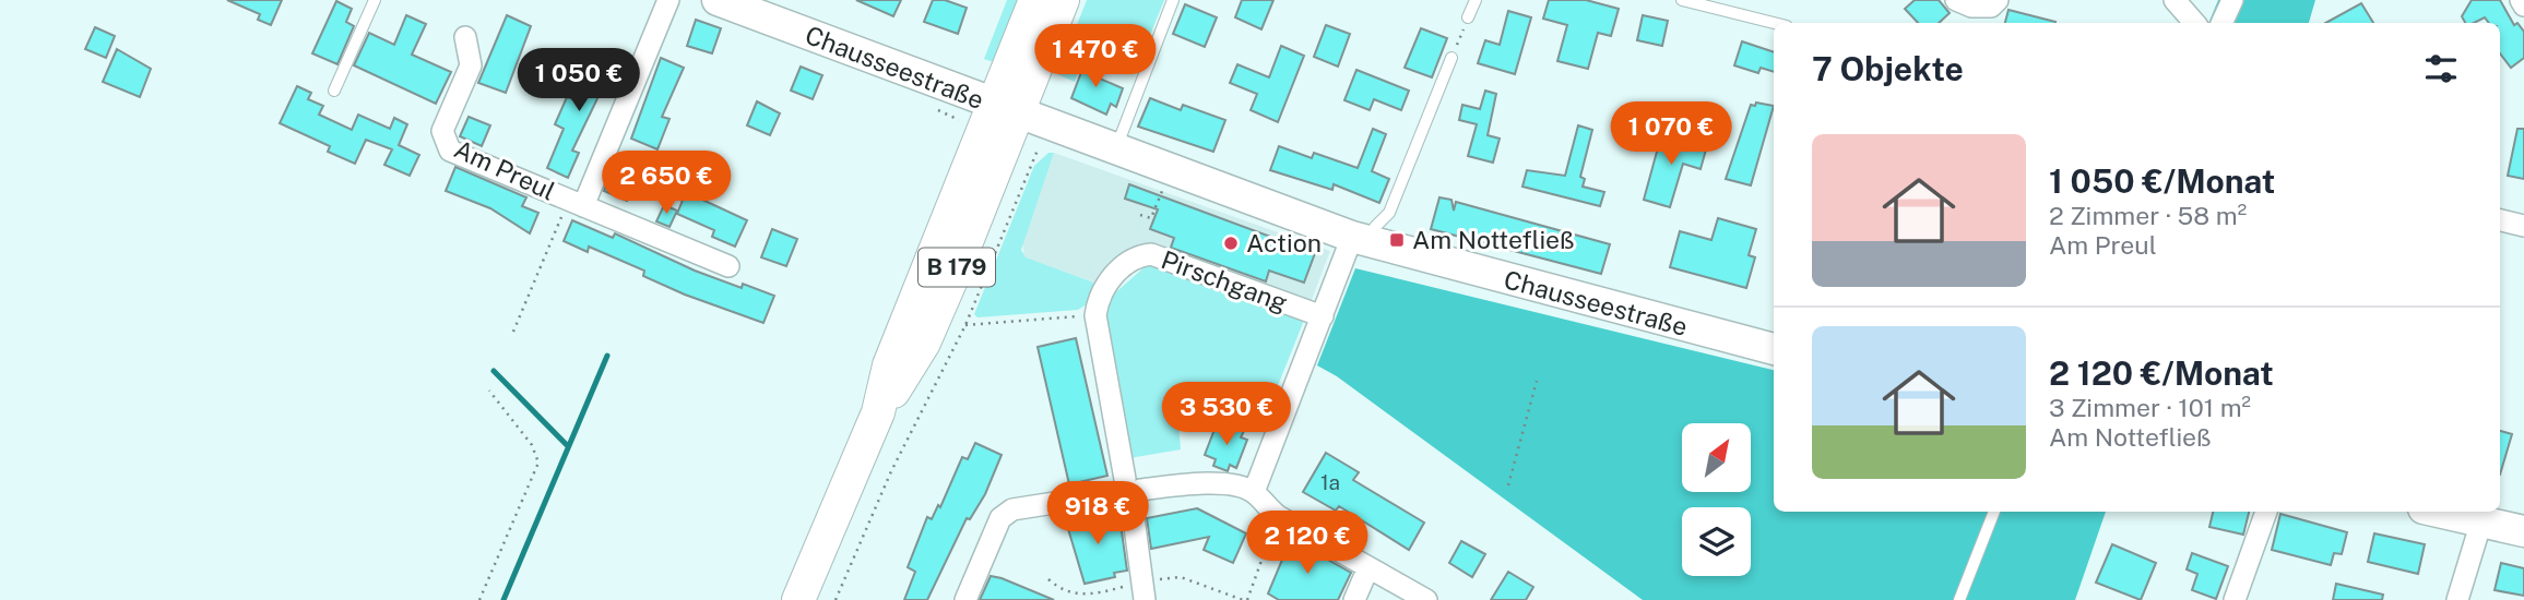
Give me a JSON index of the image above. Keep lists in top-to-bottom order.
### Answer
{
  "streets": {
    "main road": ["Chausseestraße", "B 179"],
    "street": ["Am Preul", "Pirschgang"]
  },
  "crossings": [
    ["Chausseestraße", "B 179"]
  ],
  "places": {
    "transit": ["Am Nottefließ"],
    "other": ["Action"]
  },
  "house_numbers": ["1a"],
  "north": "top right",
  "page": {
    "heading": "7 Objekte",
    "price": [
      "1 470 €",
      "1 050 €",
      "1 070 €",
      "2 650 €",
      "3 530 €",
      "918 €",
      "2 120 €"
    ],
    "list": [
      {
        "name": "1 050 €/Monat",
        "note": "2 Zimmer · 58 m² · Am Preul"
      },
      {
        "name": "2 120 €/Monat",
        "note": "3 Zimmer · 101 m² · Am Nottefließ"
      }
    ]
  }
}
